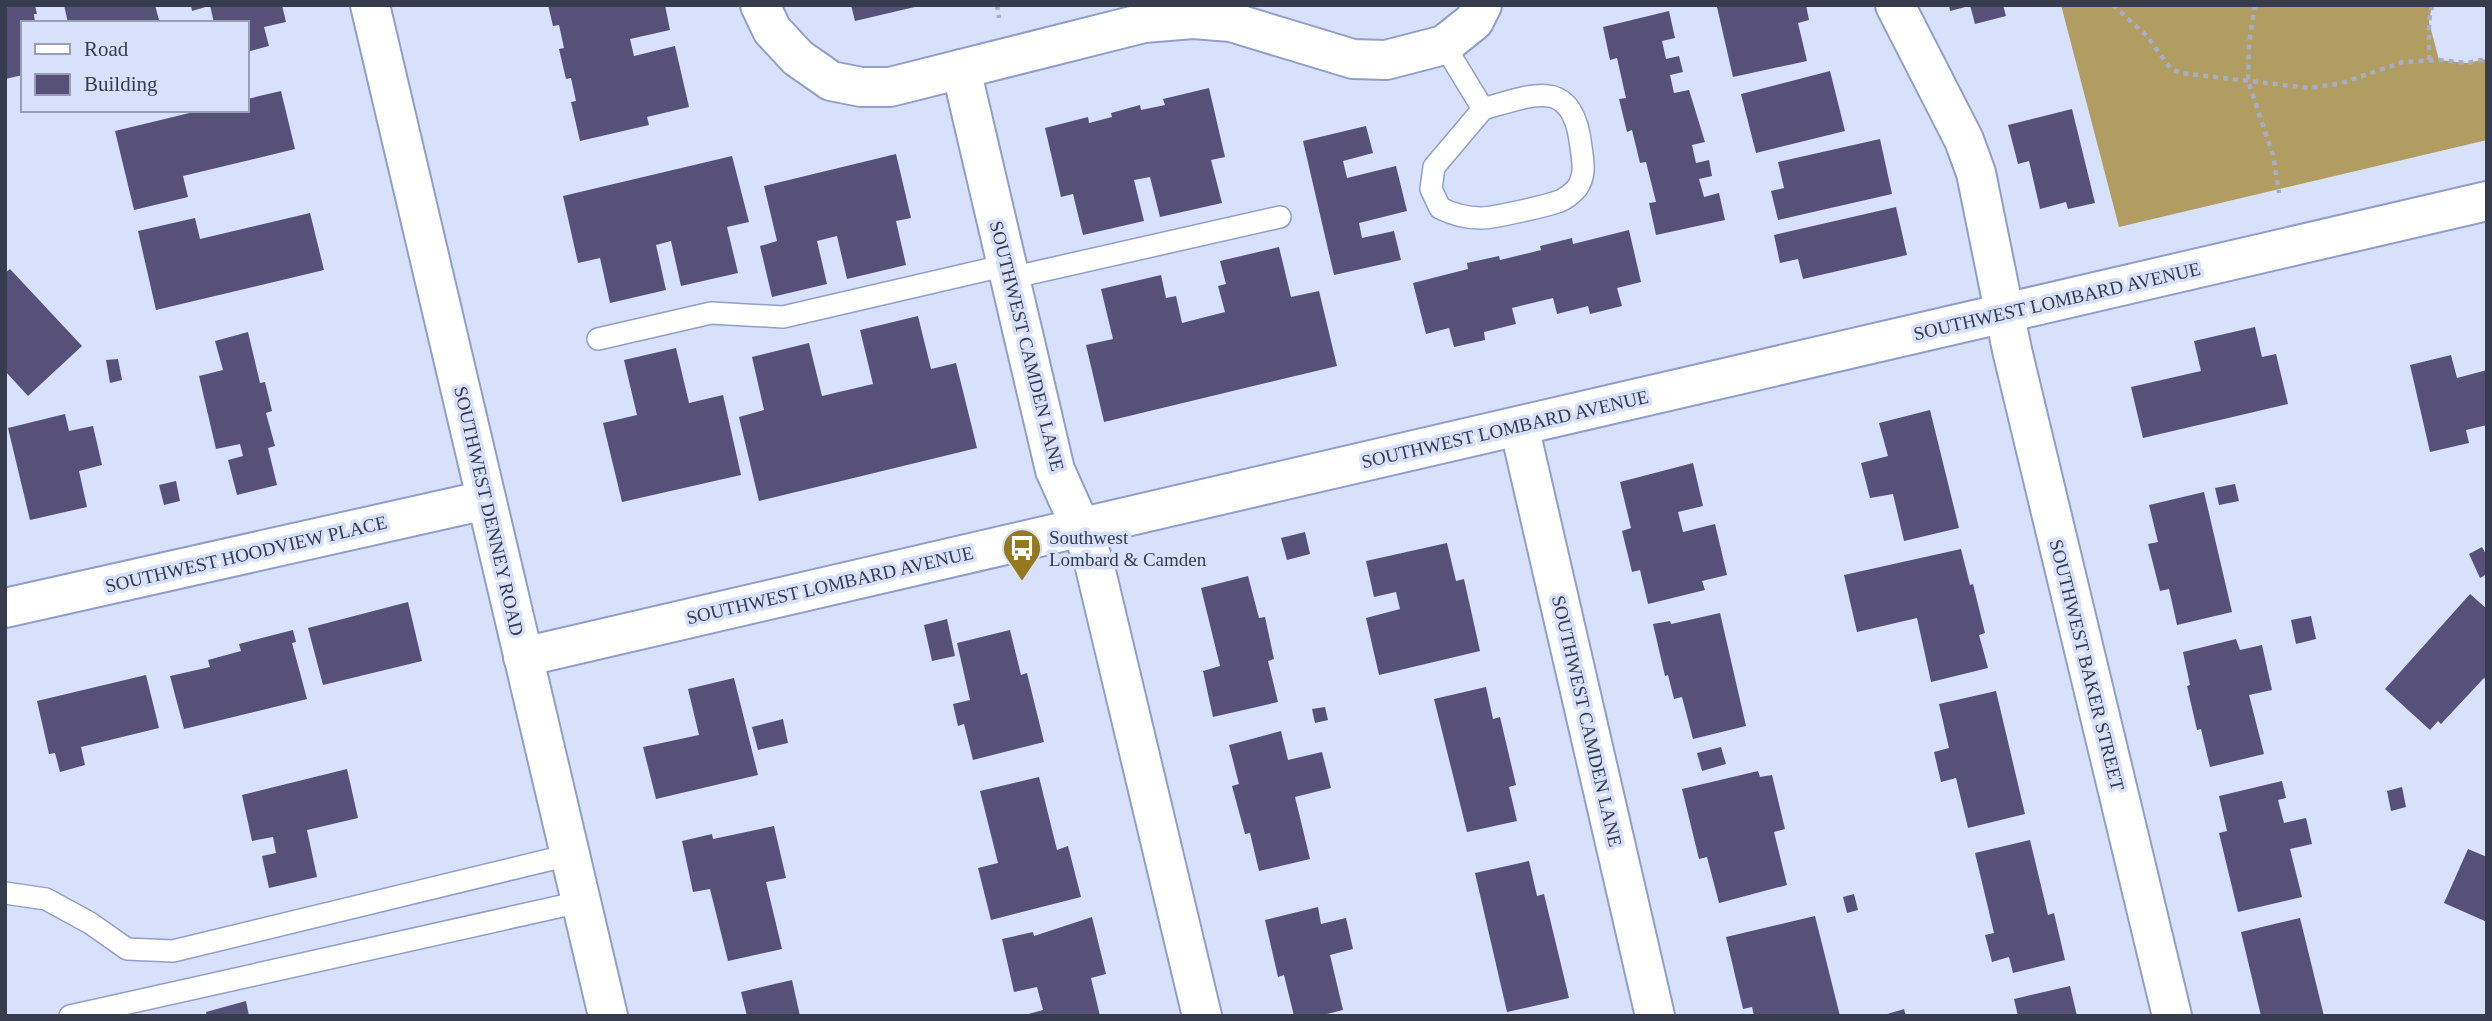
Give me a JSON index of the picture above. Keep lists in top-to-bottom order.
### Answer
{
  "streets": {
    "street": [
      "SOUTHWEST LOMBARD AVENUE",
      "SOUTHWEST CAMDEN LANE",
      "SOUTHWEST DENNEY ROAD",
      "SOUTHWEST HOODVIEW PLACE",
      "SOUTHWEST BAKER STREET"
    ]
  },
  "crossings": [
    ["SOUTHWEST LOMBARD AVENUE", "SOUTHWEST CAMDEN LANE"],
    ["SOUTHWEST LOMBARD AVENUE", "SOUTHWEST DENNEY ROAD"],
    ["SOUTHWEST LOMBARD AVENUE", "SOUTHWEST BAKER STREET"],
    ["SOUTHWEST DENNEY ROAD", "SOUTHWEST HOODVIEW PLACE"]
  ],
  "places": {
    "bus stop": ["Southwest Lombard & Camden"]
  },
  "legend": ["Road", "Building"]
}
